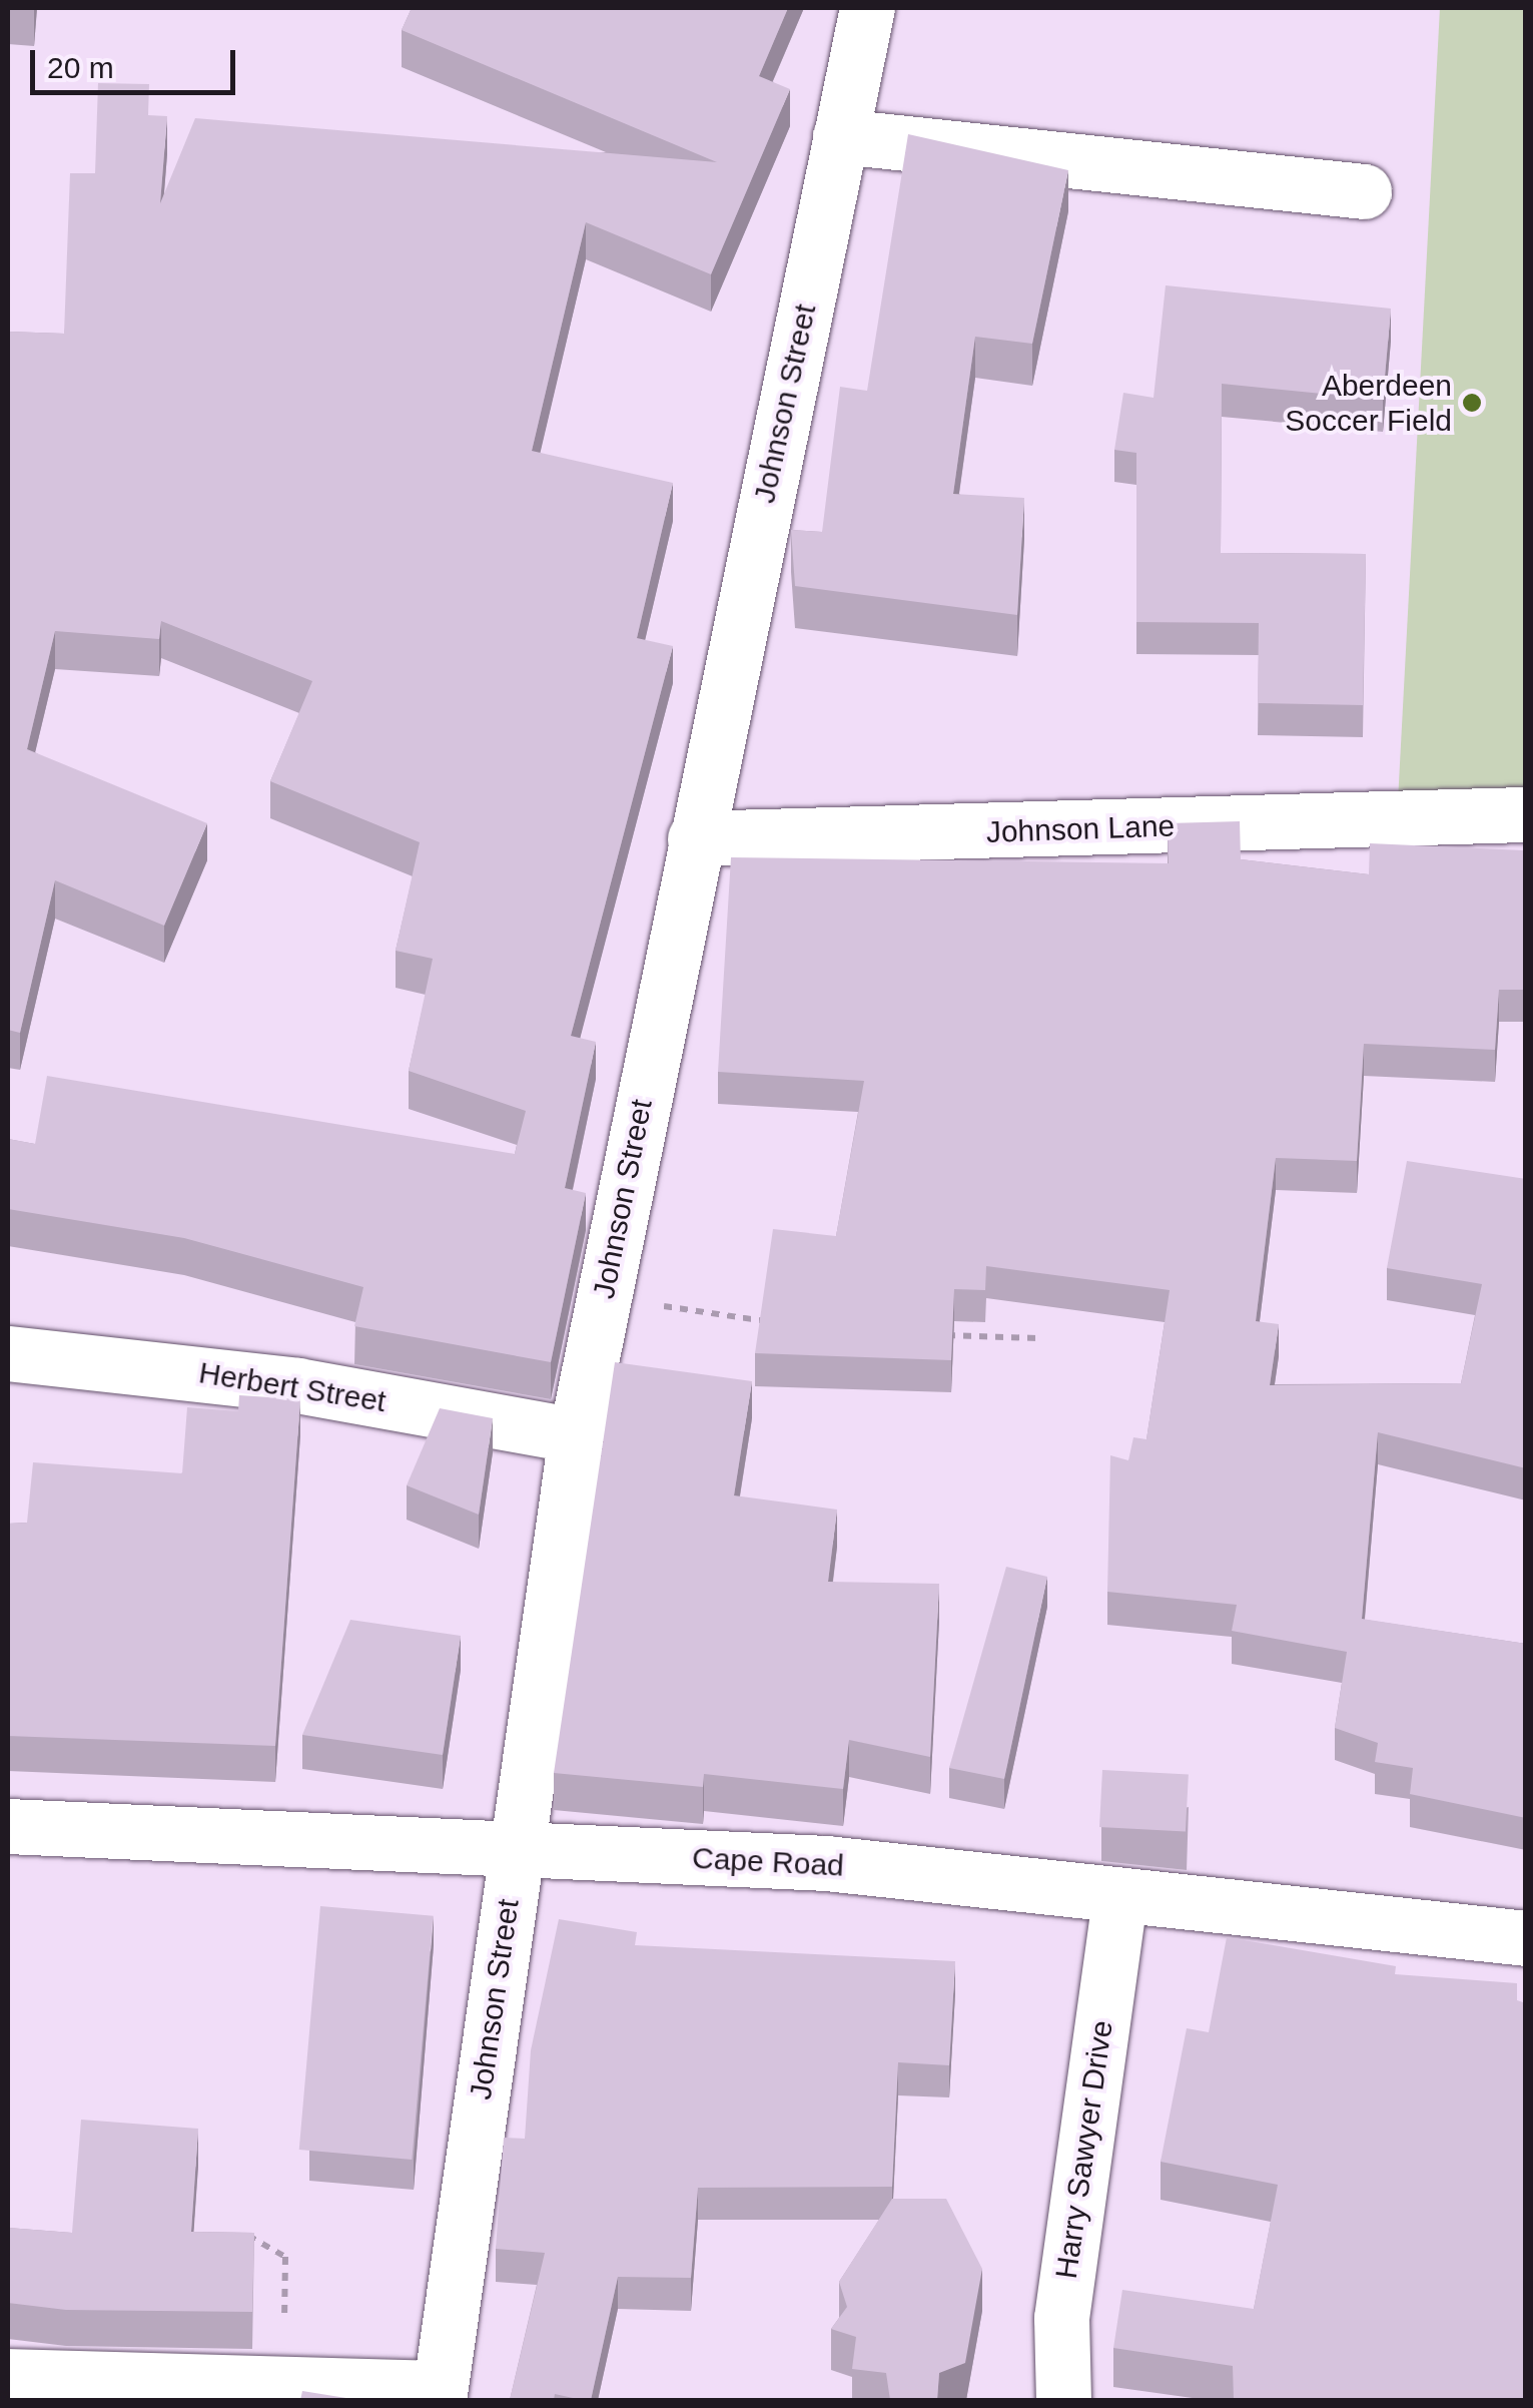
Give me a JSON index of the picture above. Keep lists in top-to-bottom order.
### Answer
{
  "streets": {
    "street": [
      "Johnson Street",
      "Johnson Lane",
      "Herbert Street",
      "Cape Road",
      "Harry Sawyer Drive"
    ]
  },
  "crossings": [
    ["Johnson Street", "Johnson Lane"],
    ["Johnson Street", "Herbert Street"],
    ["Johnson Street", "Cape Road"],
    ["Cape Road", "Harry Sawyer Drive"]
  ],
  "places": ["Aberdeen Soccer Field"],
  "scale_bar": "20 m"
}
